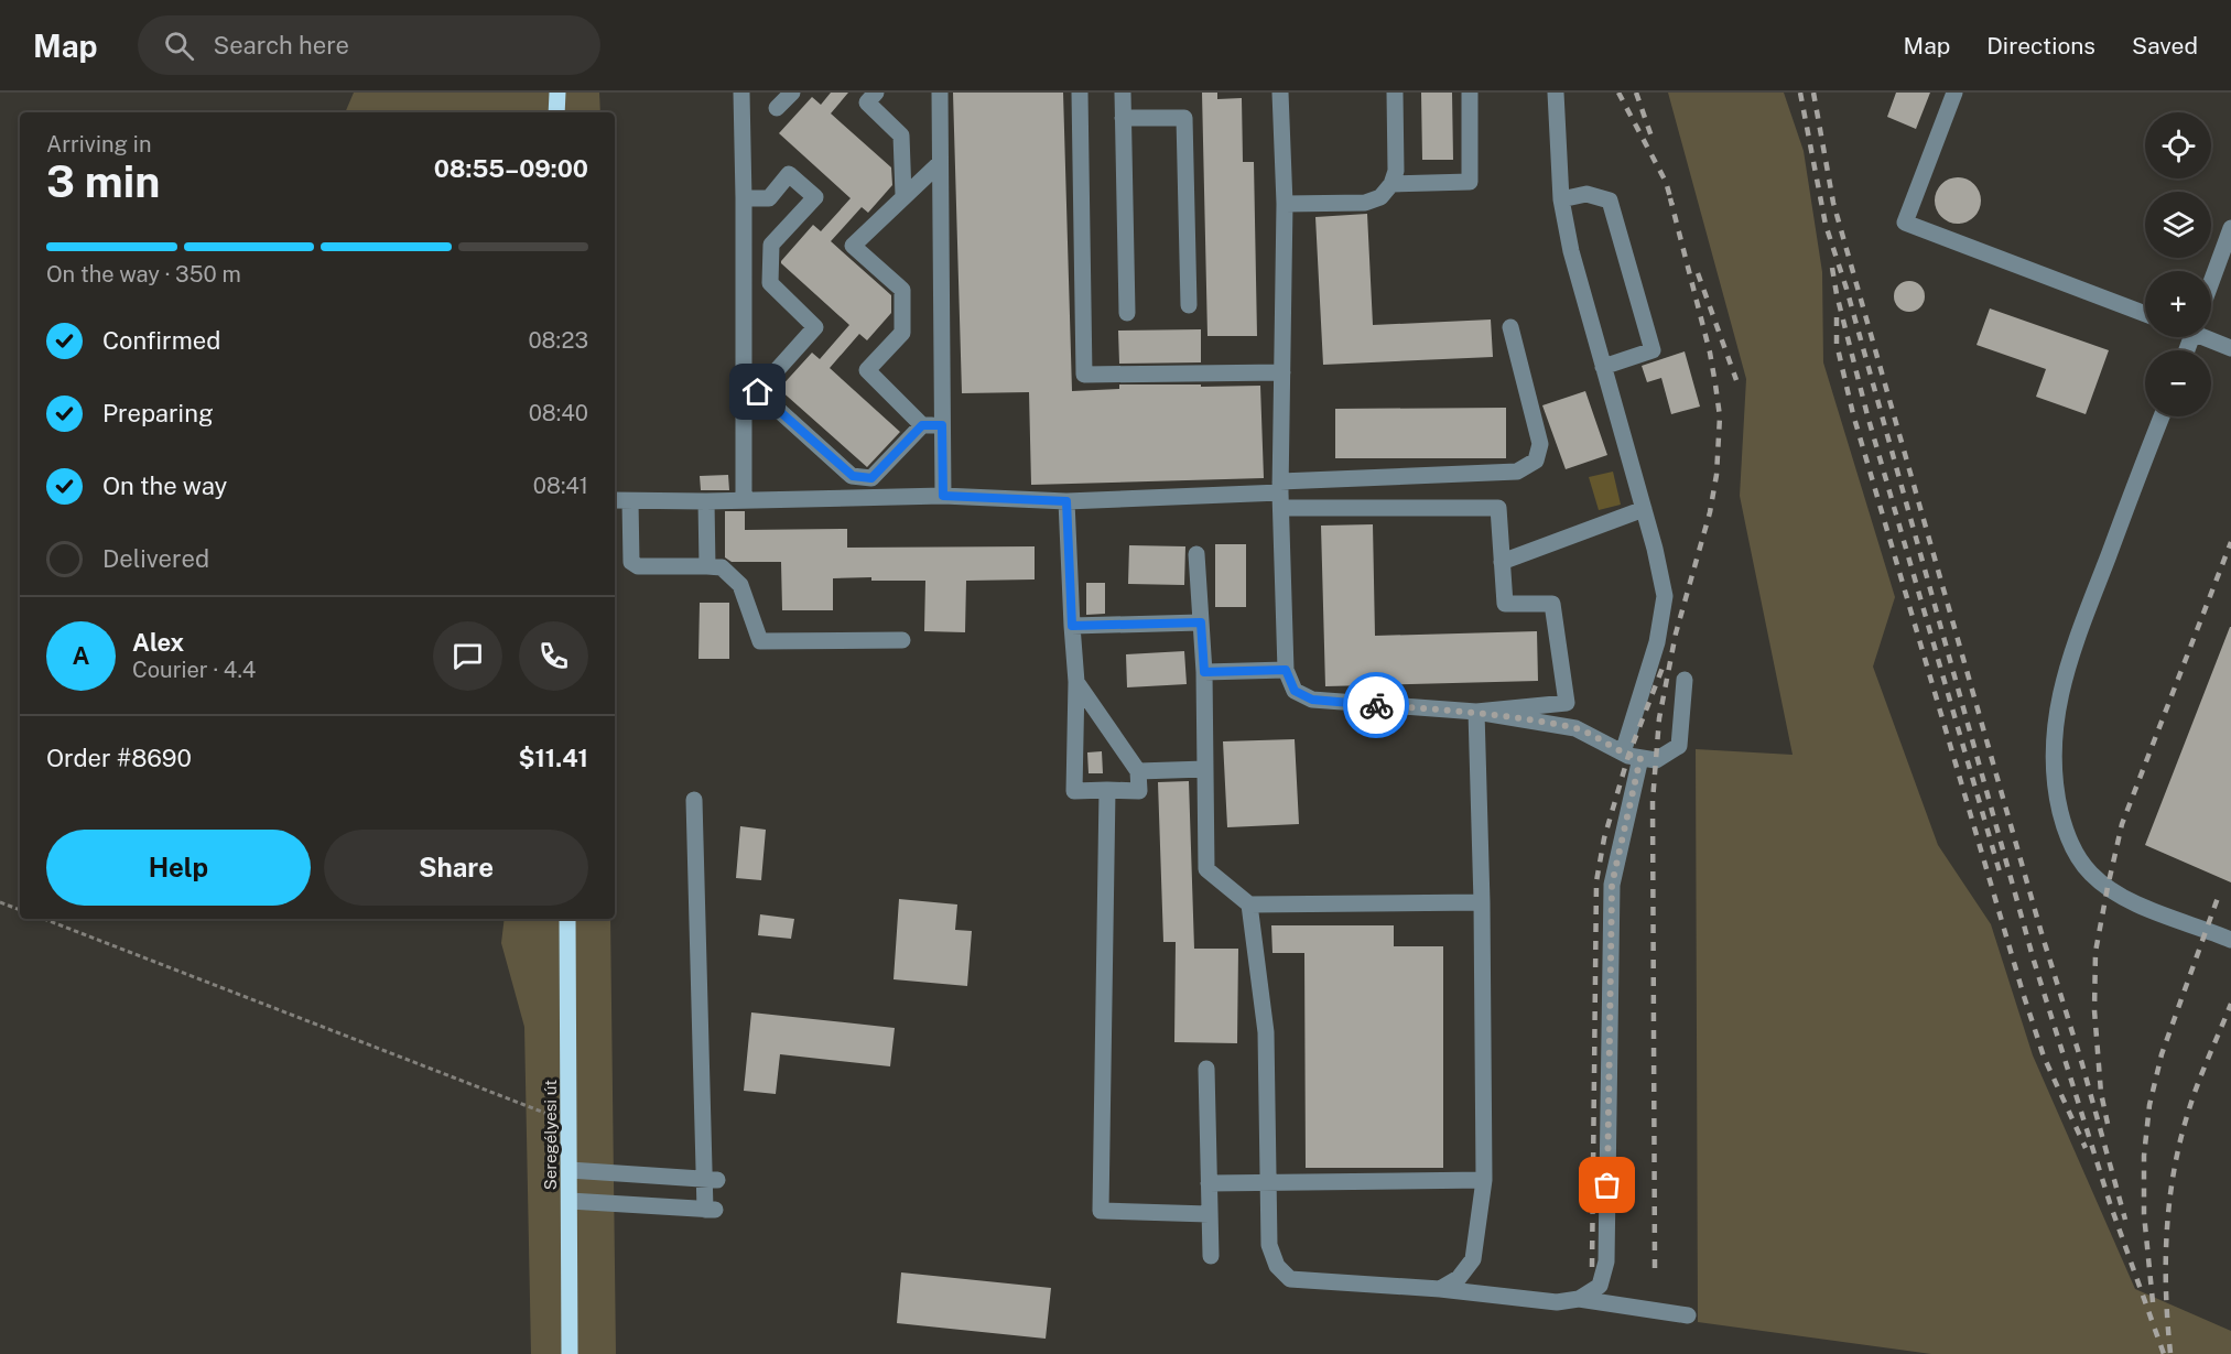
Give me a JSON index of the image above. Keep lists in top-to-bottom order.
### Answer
{
  "streets": {
    "main road": ["Seregélyesi út"]
  },
  "page": {
    "header": "Map",
    "search": "Search here",
    "nav": ["Map", "Directions", "Saved"],
    "map_buttons": ["+", "−"],
    "heading": ["3 min", "Arriving in", "08:55–09:00"],
    "panel": [
      "Alex",
      "Courier · 4.4",
      "Order #8690",
      "$11.41"
    ],
    "bar": "On the way · 350 m",
    "list": [
      ["Confirmed", "08:23"],
      ["Preparing", "08:40"],
      ["On the way", "08:41"],
      "Delivered"
    ],
    "round": "A",
    "buttons": ["Help", "Share"]
  }
}
